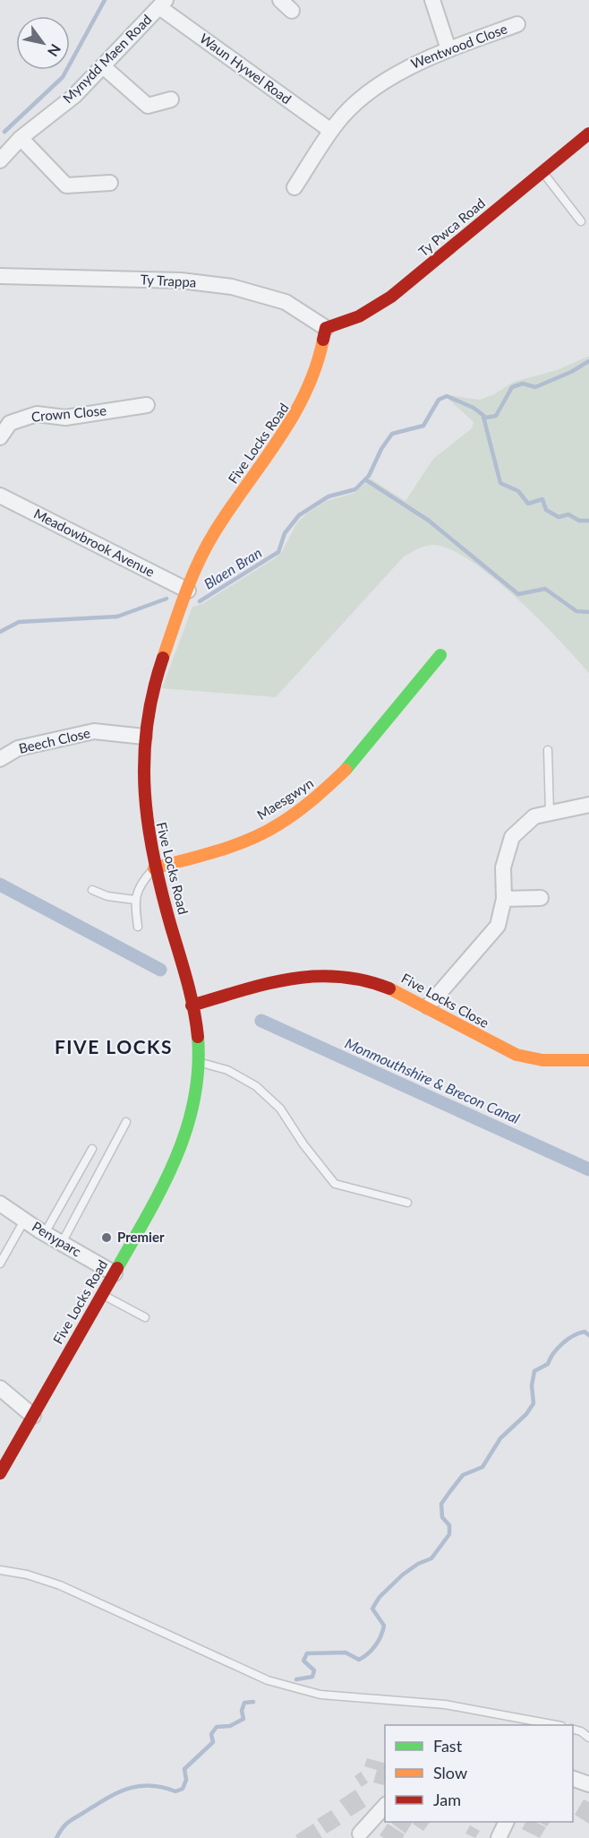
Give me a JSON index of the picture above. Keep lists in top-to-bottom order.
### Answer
{
  "streets": {
    "street": [
      "Wentwood Close",
      "Mynydd Maen Road",
      "Waun Hywel Road",
      "Ty Pwca Road",
      "Ty Trappa",
      "Crown Close",
      "Five Locks Road",
      "Meadowbrook Avenue",
      "Beech Close",
      "Maesgwyn",
      "Five Locks Close",
      "Penyparc"
    ]
  },
  "crossings": [
    ["Wentwood Close", "Waun Hywel Road"],
    ["Mynydd Maen Road", "Waun Hywel Road"],
    ["Ty Pwca Road", "Ty Trappa"],
    ["Ty Pwca Road", "Five Locks Road"],
    ["Ty Trappa", "Five Locks Road"],
    ["Five Locks Road", "Meadowbrook Avenue"],
    ["Five Locks Road", "Beech Close"],
    ["Five Locks Road", "Maesgwyn"],
    ["Five Locks Road", "Five Locks Close"],
    ["Five Locks Road", "Penyparc"]
  ],
  "districts": ["FIVE LOCKS"],
  "water": ["Blaen Bran", "Monmouthshire & Brecon Canal"],
  "places": ["Premier"],
  "legend": ["Fast", "Slow", "Jam"],
  "north": "bottom right"
}
